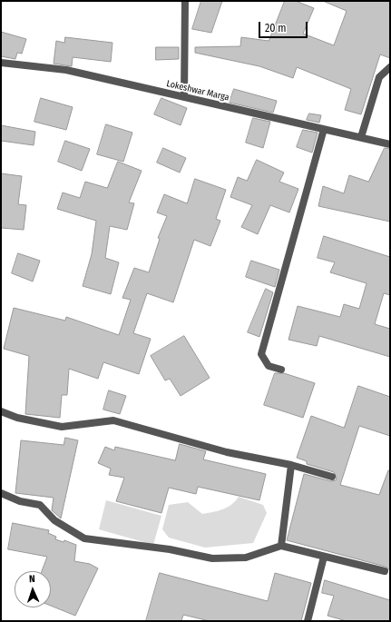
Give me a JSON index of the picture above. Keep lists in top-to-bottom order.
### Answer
{
  "streets": {
    "street": ["Lokeshwar Marga"]
  },
  "scale_bar": "20 m",
  "north": "top"
}
